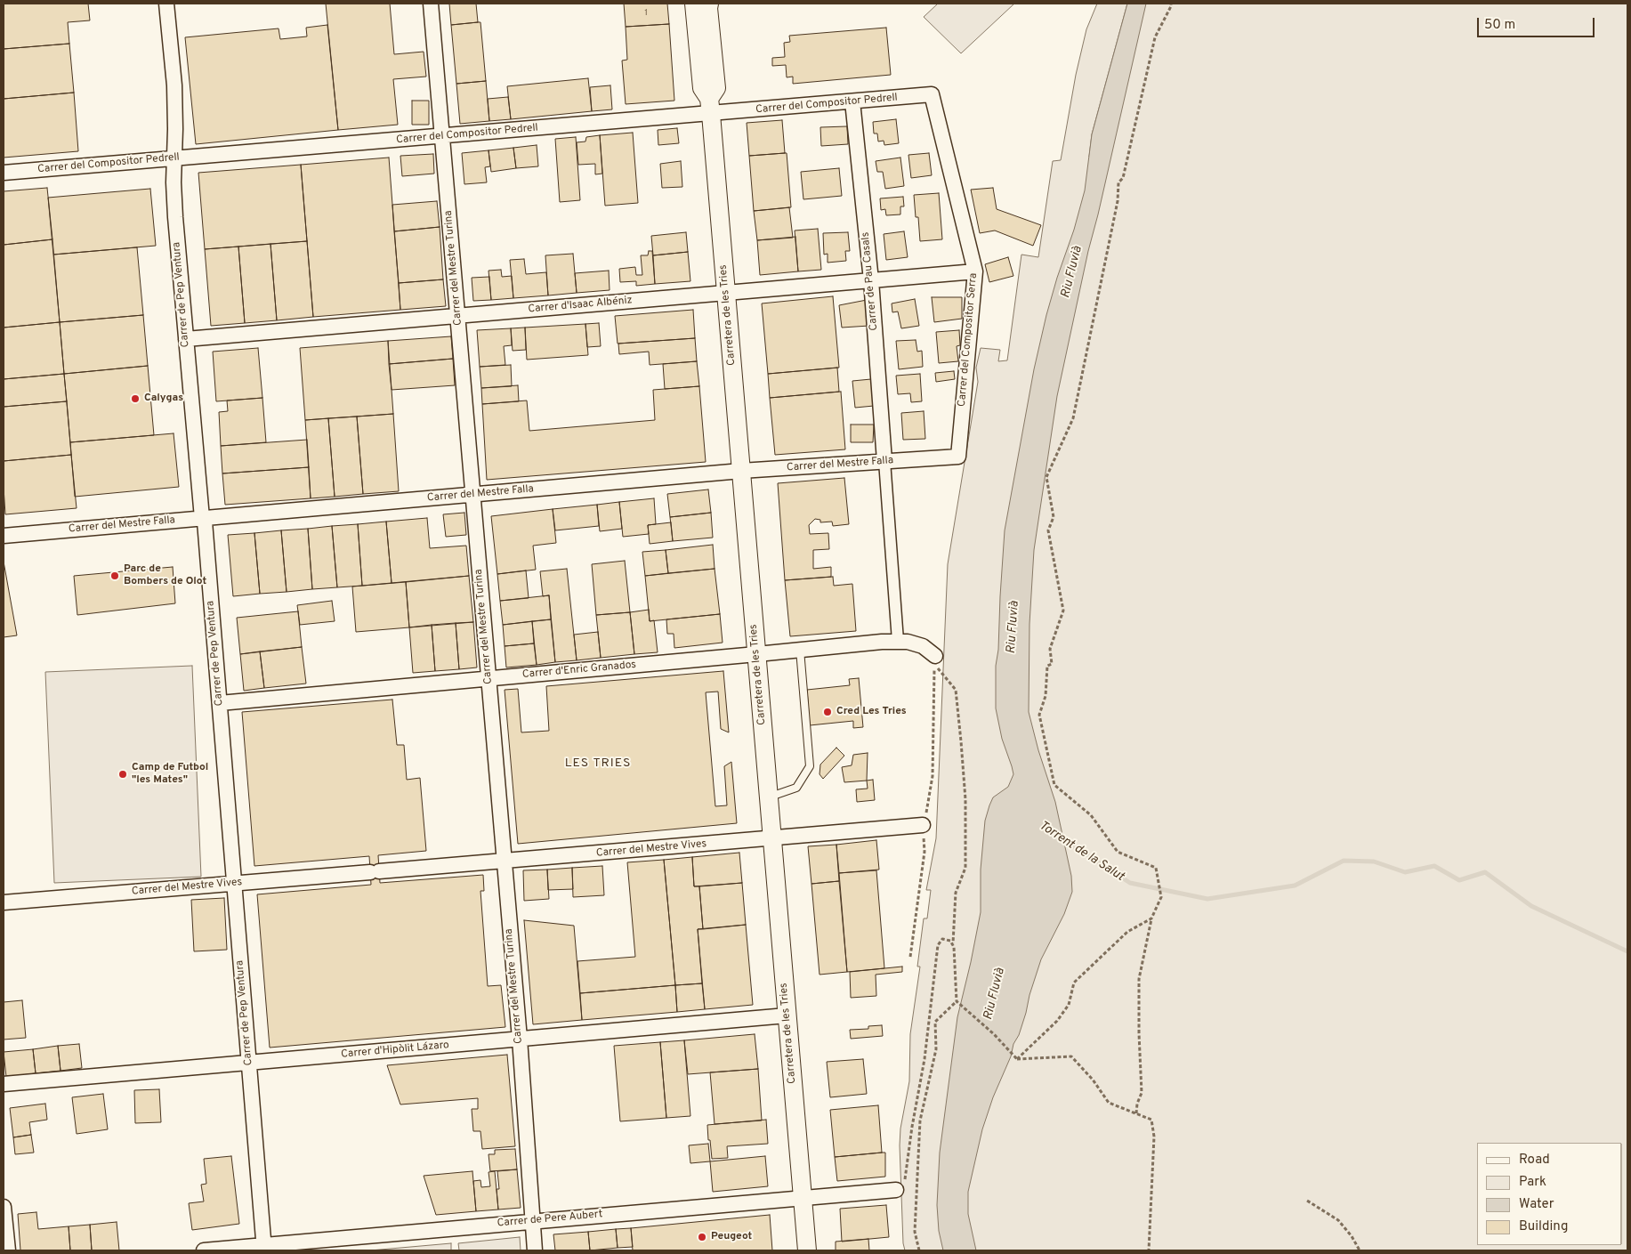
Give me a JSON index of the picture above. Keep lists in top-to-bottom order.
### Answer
{
  "streets": {
    "street": [
      "Carrer del Compositor Pedrell",
      "Carrer del Mestre Turina",
      "Carrer de Pau Casals",
      "Carrer de Pep Ventura",
      "Carrer d'Isaac Albéniz",
      "Carretera de les Tries",
      "Carrer del Compositor Serra",
      "Carrer del Mestre Falla",
      "Carrer d'Enric Granados",
      "Carrer del Mestre Vives",
      "Carrer d'Hipòlit Lázaro",
      "Carrer de Pere Aubert"
    ]
  },
  "crossings": [
    ["Carrer del Compositor Pedrell", "Carrer del Mestre Turina"],
    ["Carrer del Compositor Pedrell", "Carrer de Pau Casals"],
    ["Carrer del Compositor Pedrell", "Carrer de Pep Ventura"],
    ["Carrer del Compositor Pedrell", "Carretera de les Tries"],
    ["Carrer del Compositor Pedrell", "Carrer del Compositor Serra"],
    ["Carrer del Mestre Turina", "Carrer d'Isaac Albéniz"],
    ["Carrer del Mestre Turina", "Carrer del Mestre Falla"],
    ["Carrer del Mestre Turina", "Carrer d'Enric Granados"],
    ["Carrer del Mestre Turina", "Carrer del Mestre Vives"],
    ["Carrer del Mestre Turina", "Carrer d'Hipòlit Lázaro"],
    ["Carrer del Mestre Turina", "Carrer de Pere Aubert"],
    ["Carrer de Pau Casals", "Carrer d'Isaac Albéniz"],
    ["Carrer de Pau Casals", "Carrer del Mestre Falla"],
    ["Carrer de Pep Ventura", "Carrer d'Isaac Albéniz"],
    ["Carrer de Pep Ventura", "Carrer del Mestre Falla"],
    ["Carrer de Pep Ventura", "Carrer d'Enric Granados"],
    ["Carrer de Pep Ventura", "Carrer del Mestre Vives"],
    ["Carrer de Pep Ventura", "Carrer d'Hipòlit Lázaro"],
    ["Carrer de Pep Ventura", "Carrer de Pere Aubert"],
    ["Carrer d'Isaac Albéniz", "Carretera de les Tries"],
    ["Carrer d'Isaac Albéniz", "Carrer del Compositor Serra"],
    ["Carretera de les Tries", "Carrer del Mestre Falla"],
    ["Carretera de les Tries", "Carrer d'Enric Granados"],
    ["Carretera de les Tries", "Carrer del Mestre Vives"],
    ["Carretera de les Tries", "Carrer d'Hipòlit Lázaro"],
    ["Carretera de les Tries", "Carrer de Pere Aubert"],
    ["Carrer del Compositor Serra", "Carrer del Mestre Falla"]
  ],
  "districts": ["LES TRIES"],
  "water": ["Riu Fluvià", "Torrent de la Salut"],
  "places": [
    "Calygas",
    "Parc de Bombers de Olot",
    "Cred Les Tries",
    "Camp de Futbol \"les Mates\"",
    "Peugeot"
  ],
  "house_numbers": ["1"],
  "legend": [
    "Road",
    "Park",
    "Water",
    "Building"
  ],
  "scale_bar": "50 m"
}
